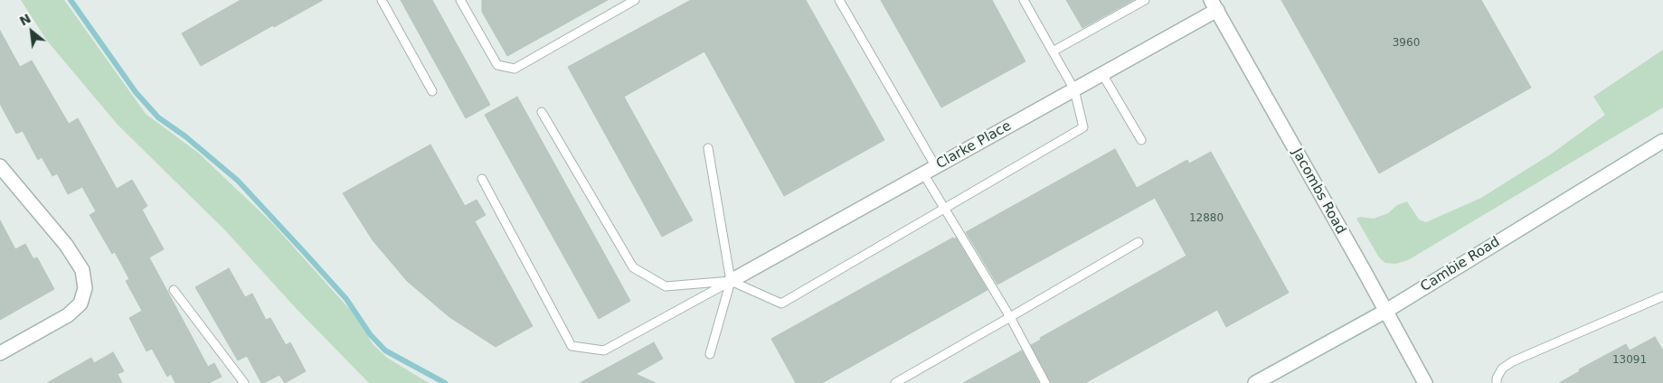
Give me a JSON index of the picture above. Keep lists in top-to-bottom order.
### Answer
{
  "streets": {
    "street": ["Clarke Place", "Jacombs Road", "Cambie Road"]
  },
  "crossings": [
    ["Clarke Place", "Jacombs Road"],
    ["Jacombs Road", "Cambie Road"]
  ],
  "house_numbers": ["3960", "12880", "13091"],
  "north": "top left"
}
